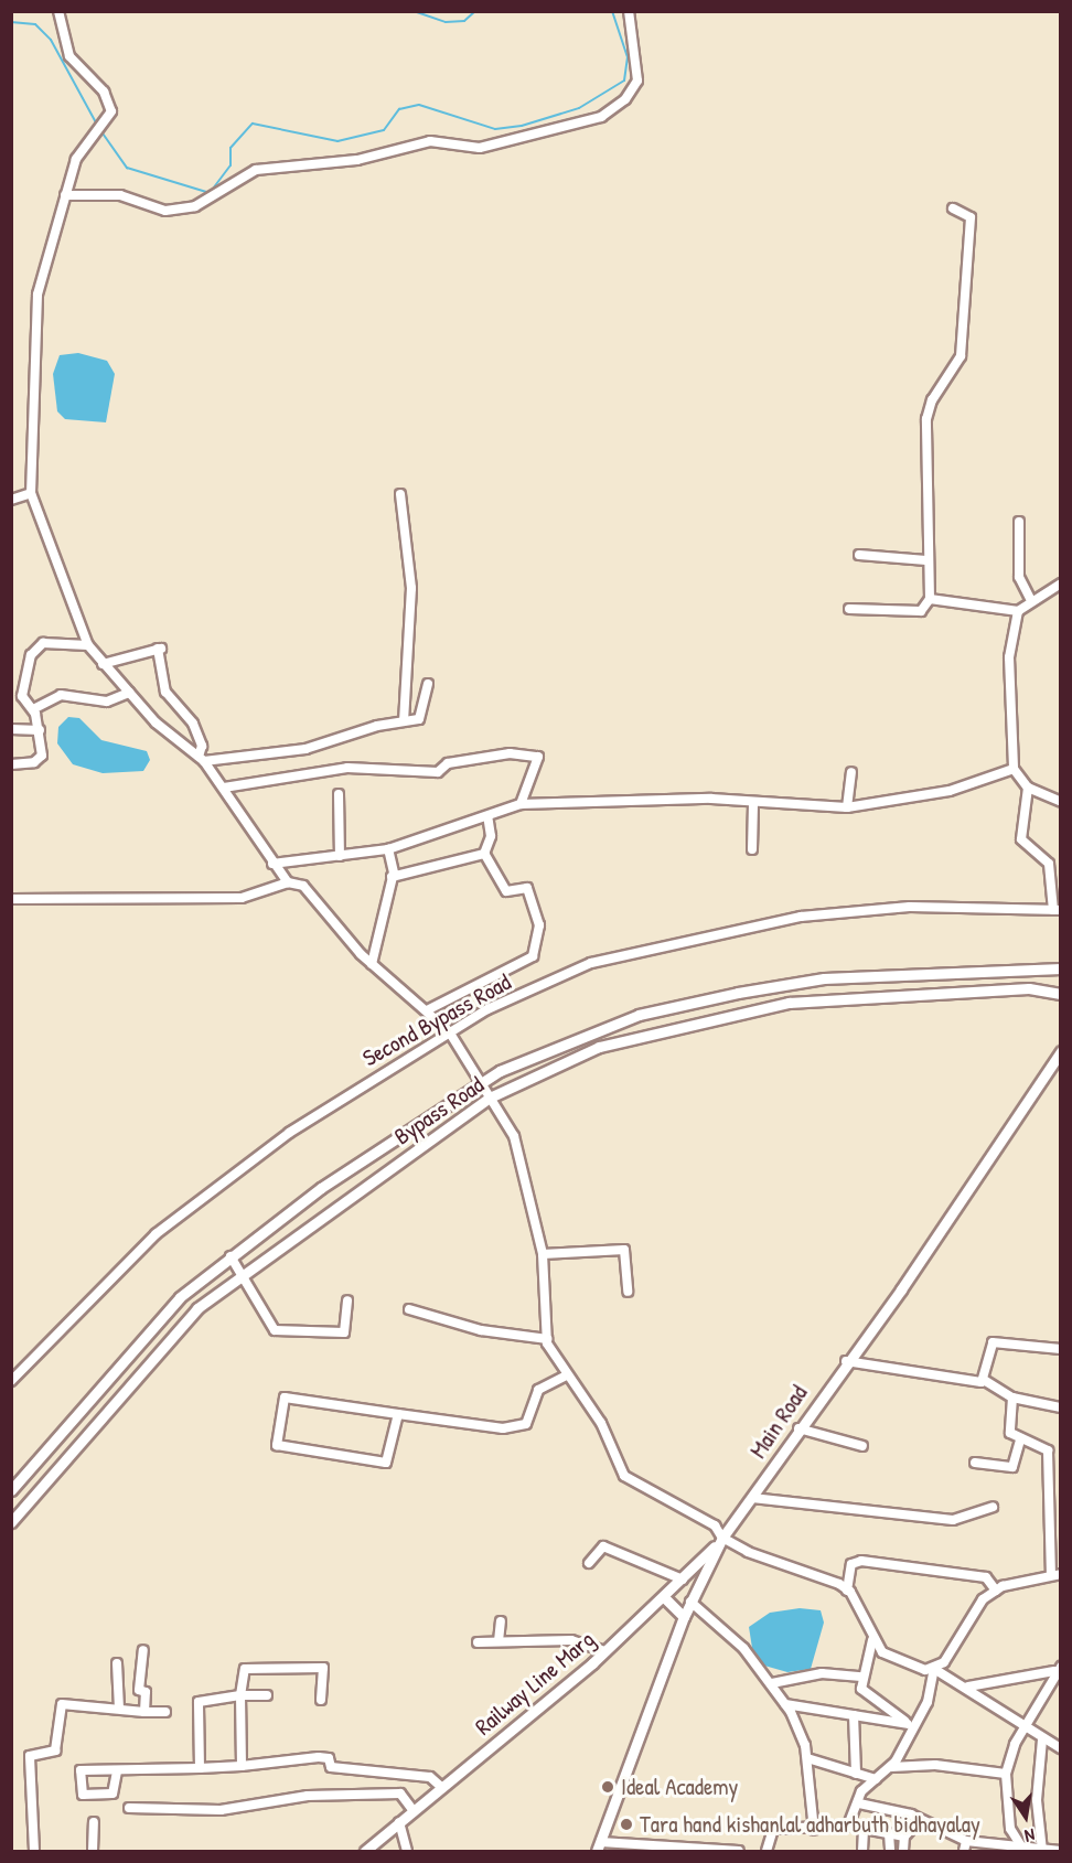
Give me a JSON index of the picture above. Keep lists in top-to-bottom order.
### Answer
{
  "streets": {
    "main road": ["Bypass Road", "Main Road", "Railway Line Marg"],
    "street": ["Second Bypass Road"]
  },
  "crossings": [
    ["Main Road", "Railway Line Marg"]
  ],
  "places": ["Ideal Academy", "Tara hand kishanlal adharbuth bidhayalay"],
  "north": "bottom"
}
